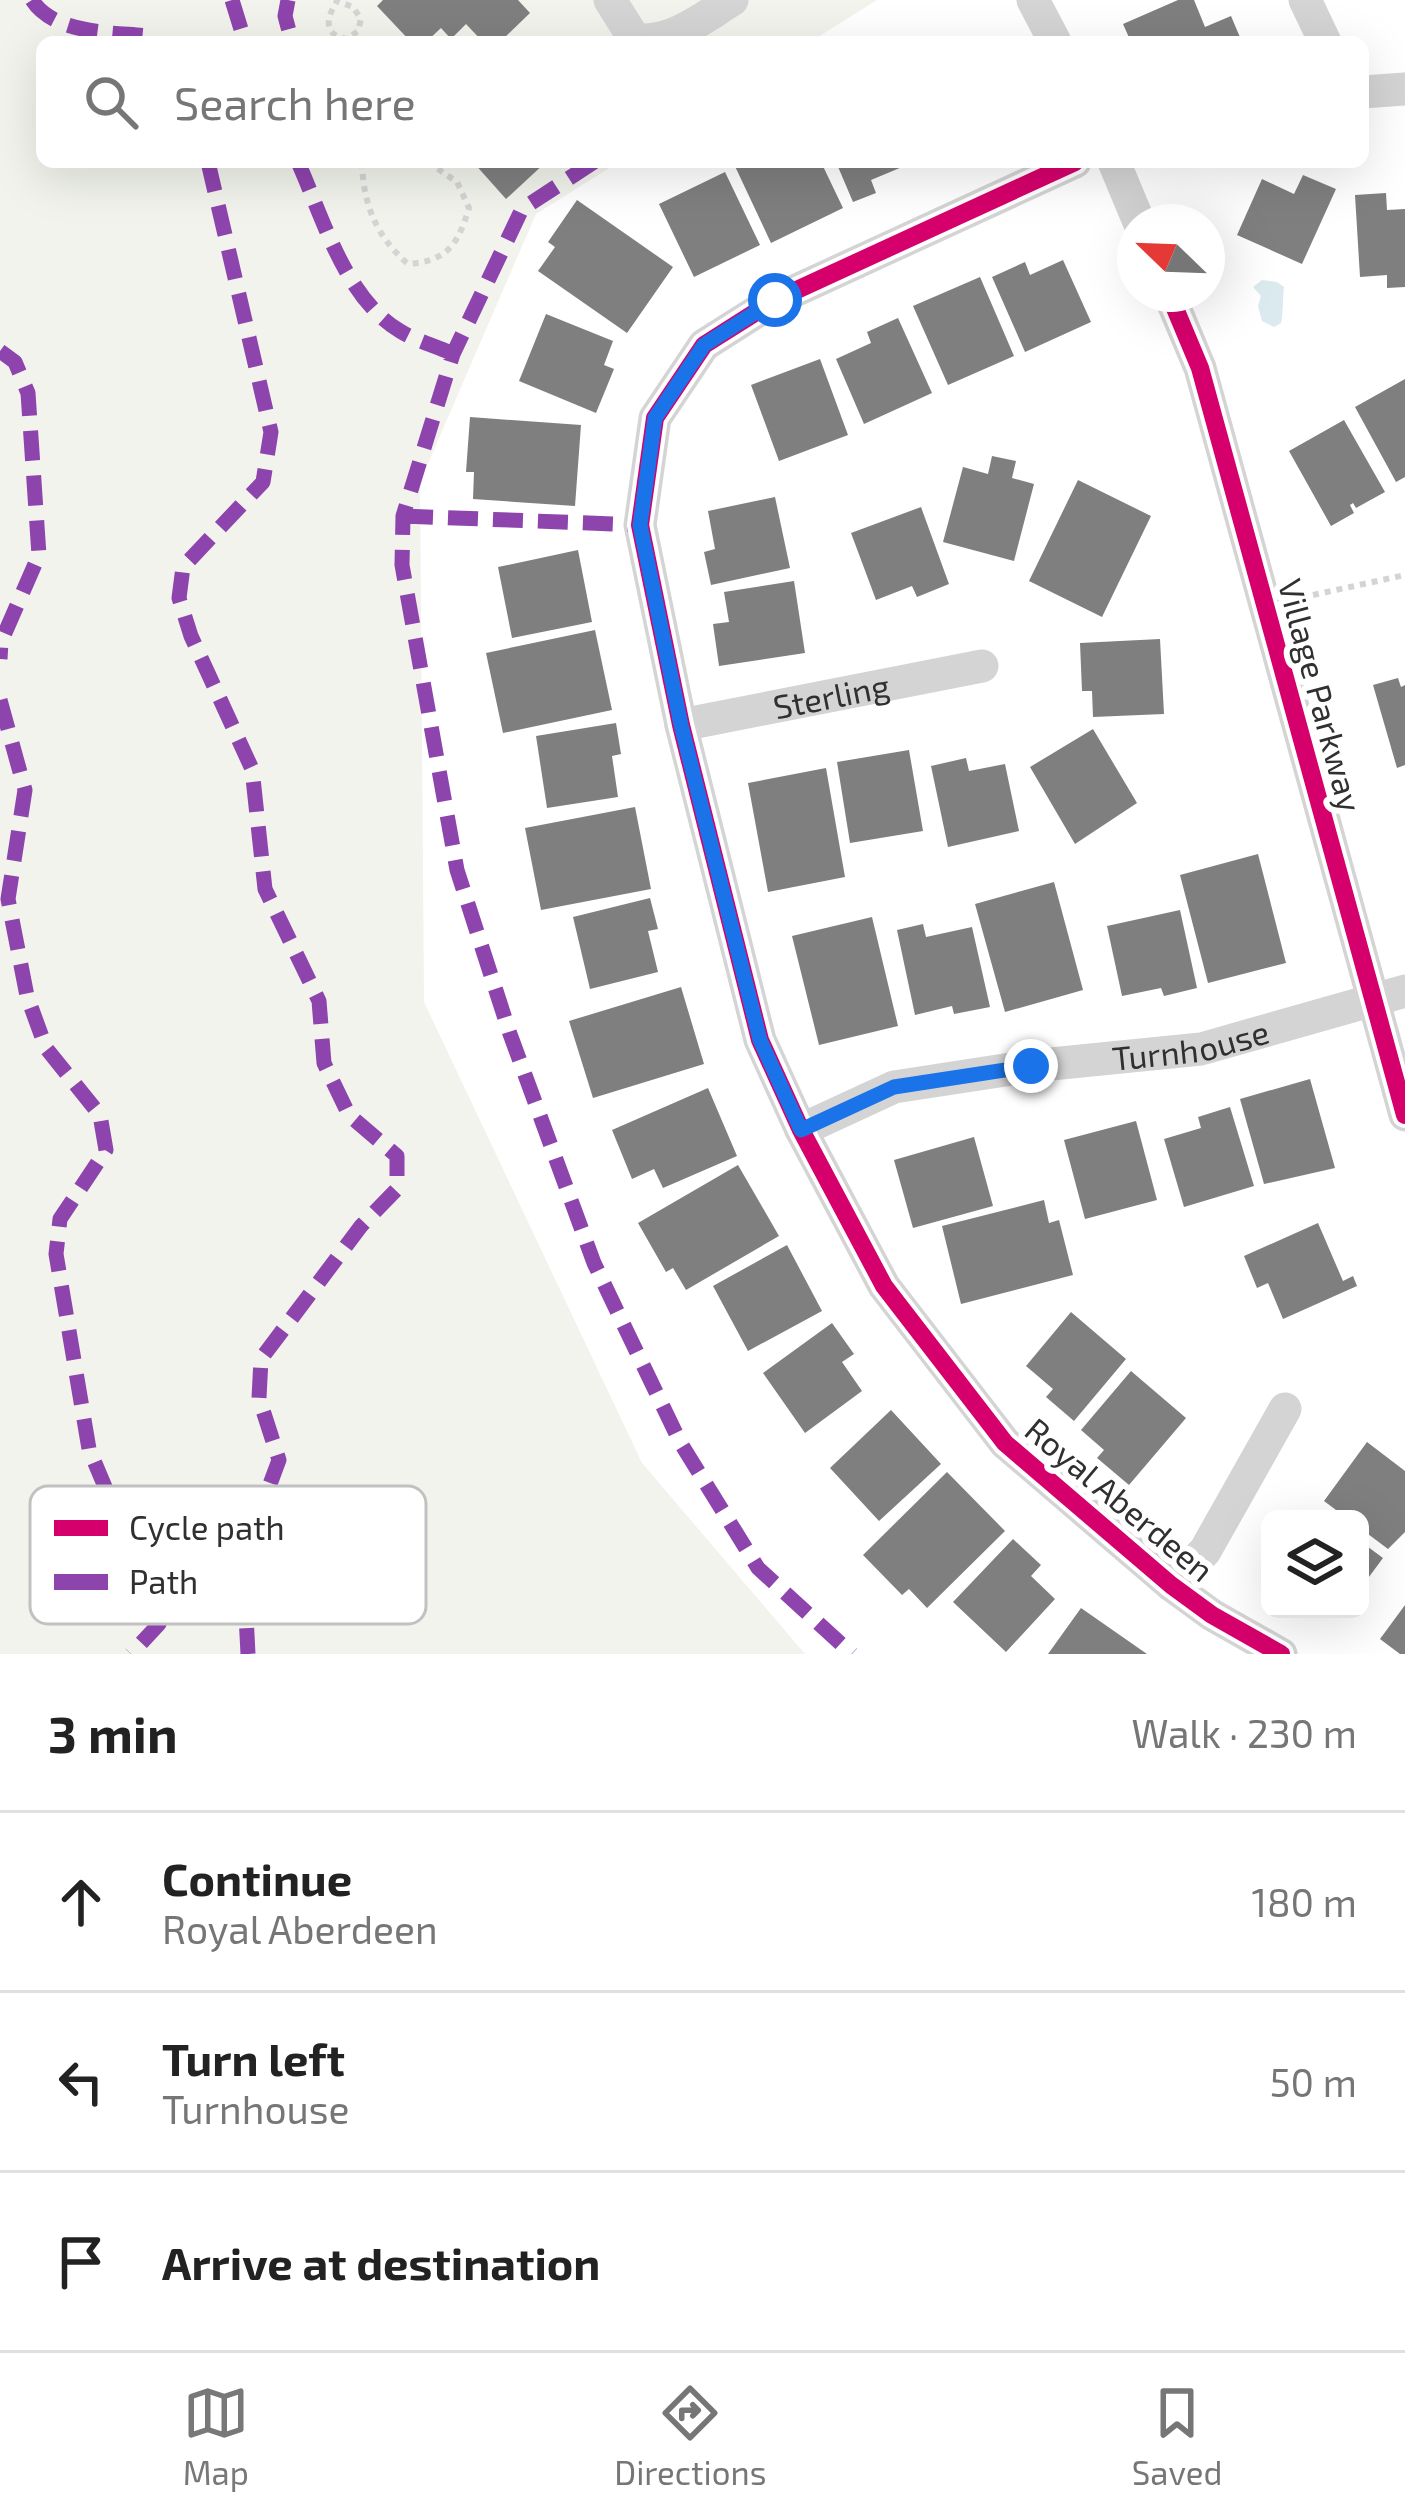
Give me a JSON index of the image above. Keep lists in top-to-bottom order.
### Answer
{
  "streets": {
    "street": [
      "Village Parkway",
      "Sterling",
      "Turnhouse",
      "Royal Aberdeen"
    ]
  },
  "crossings": [
    ["Village Parkway", "Turnhouse"],
    ["Sterling", "Royal Aberdeen"],
    ["Turnhouse", "Royal Aberdeen"]
  ],
  "legend": ["Cycle path", "Path"],
  "north": "top left",
  "page": {
    "search": "Search here",
    "heading": ["3 min", "Walk · 230 m"],
    "list": [
      ["Continue", "Royal Aberdeen", "180 m"],
      ["Turn left", "Turnhouse", "50 m"],
      "Arrive at destination"
    ],
    "nav": ["Map", "Directions", "Saved"]
  }
}
